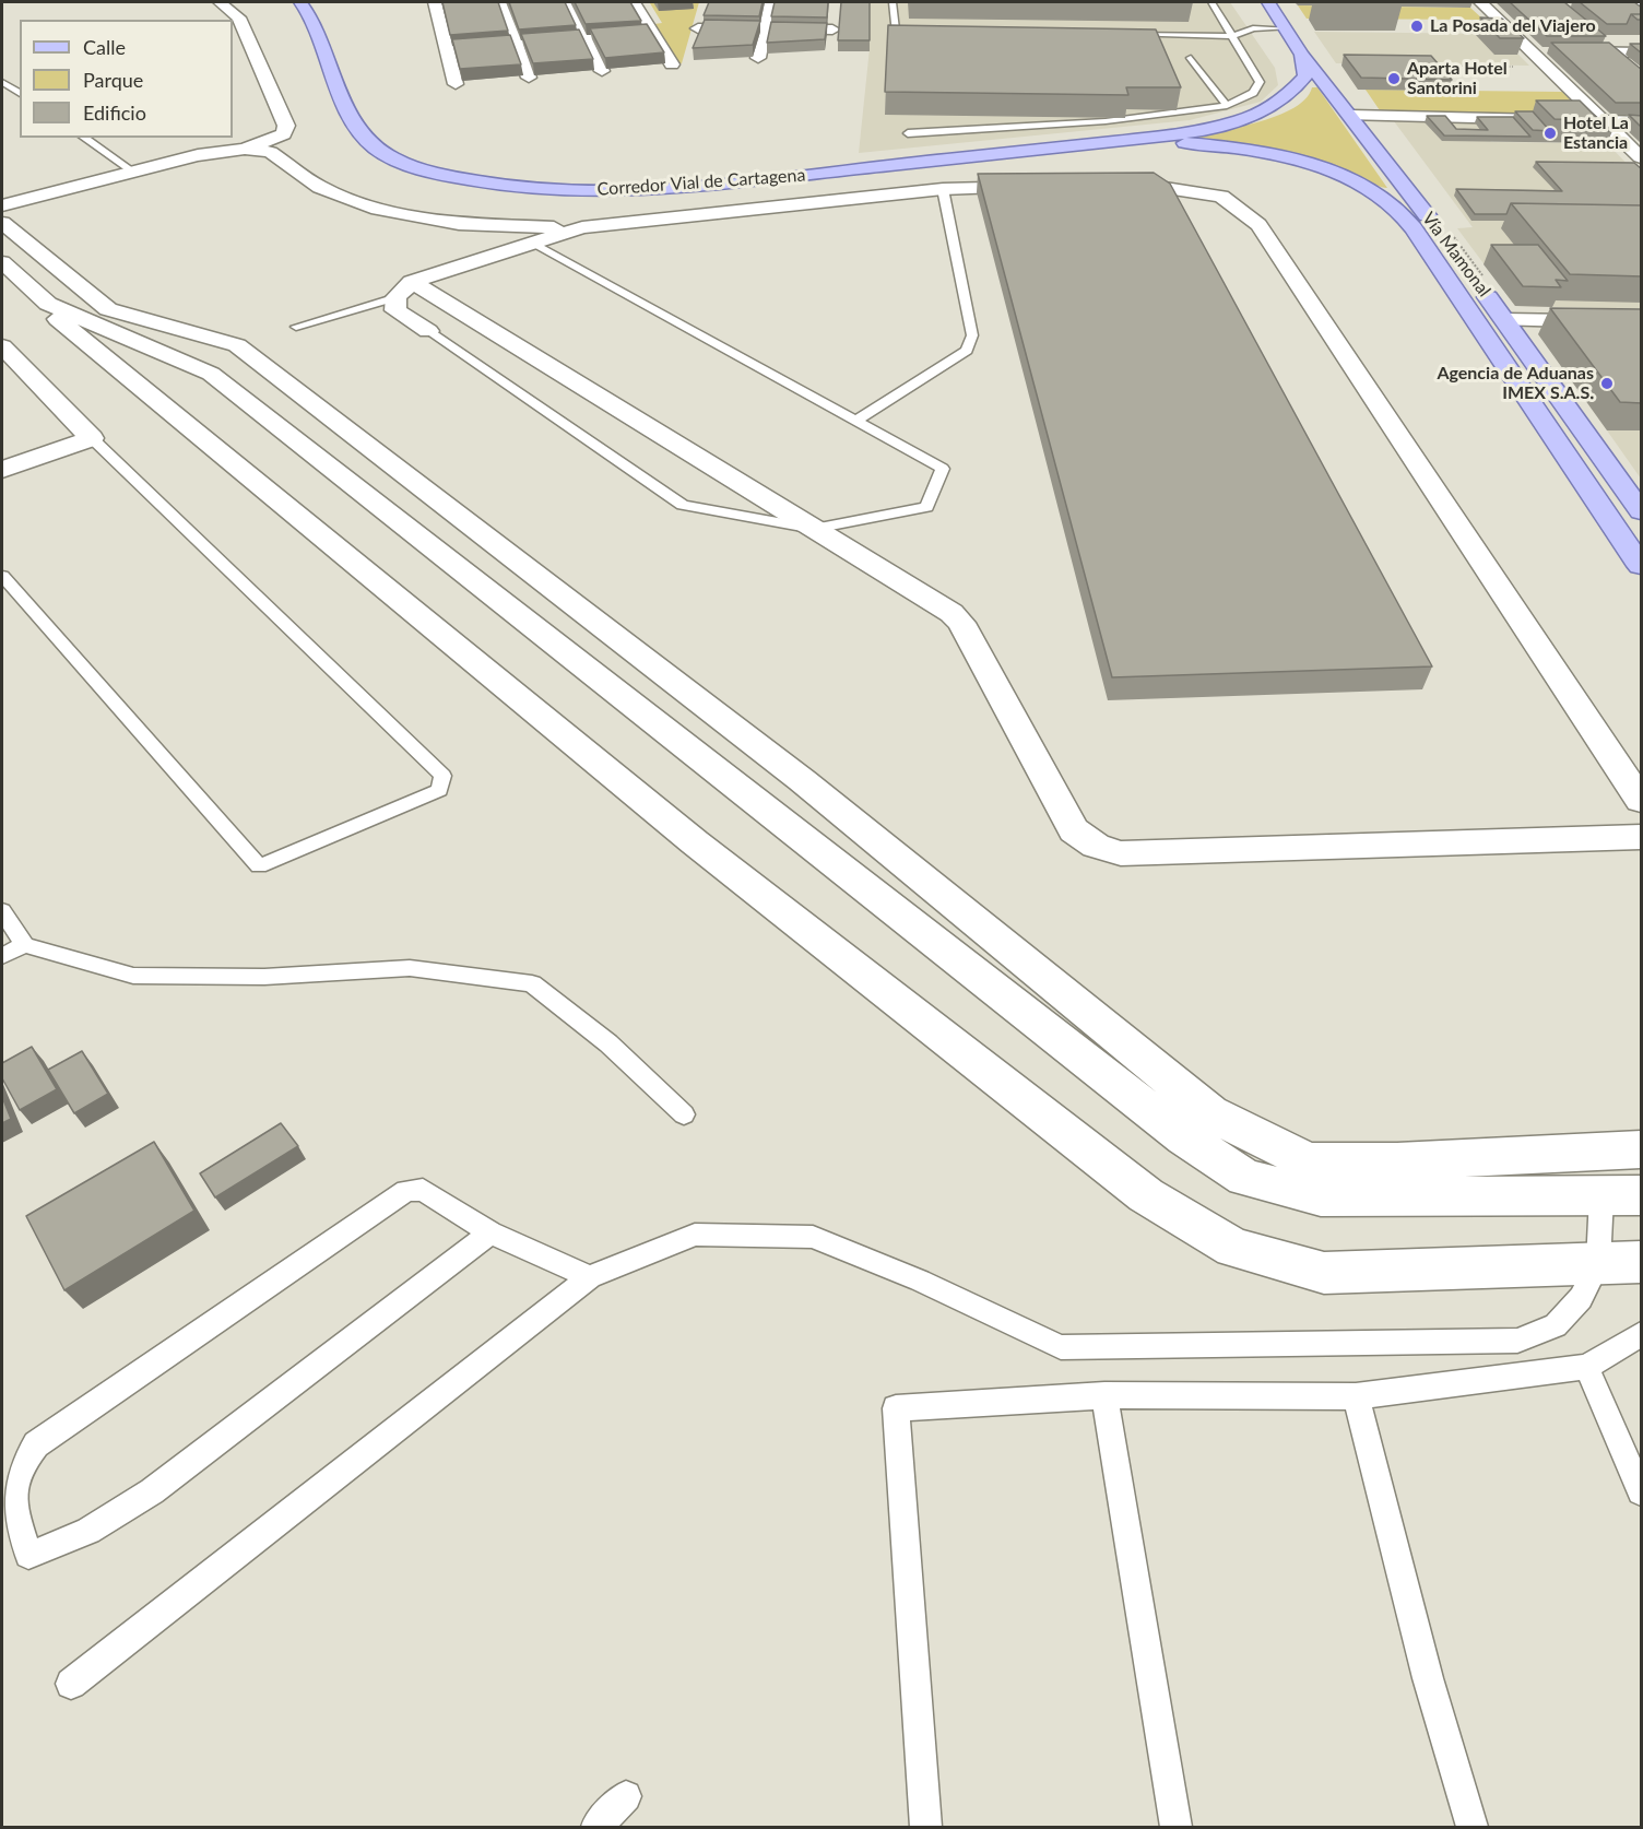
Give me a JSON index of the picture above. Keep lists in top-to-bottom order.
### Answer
{
  "streets": {
    "main road": ["Corredor Vial de Cartagena", "Vía Mamonal"]
  },
  "crossings": [
    ["Corredor Vial de Cartagena", "Vía Mamonal"]
  ],
  "places": [
    "La Posada del Viajero",
    "Aparta Hotel Santorini",
    "Hotel La Estancia",
    "Agencia de Aduanas IMEX S.A.S."
  ],
  "legend": ["Calle", "Parque", "Edificio"]
}
